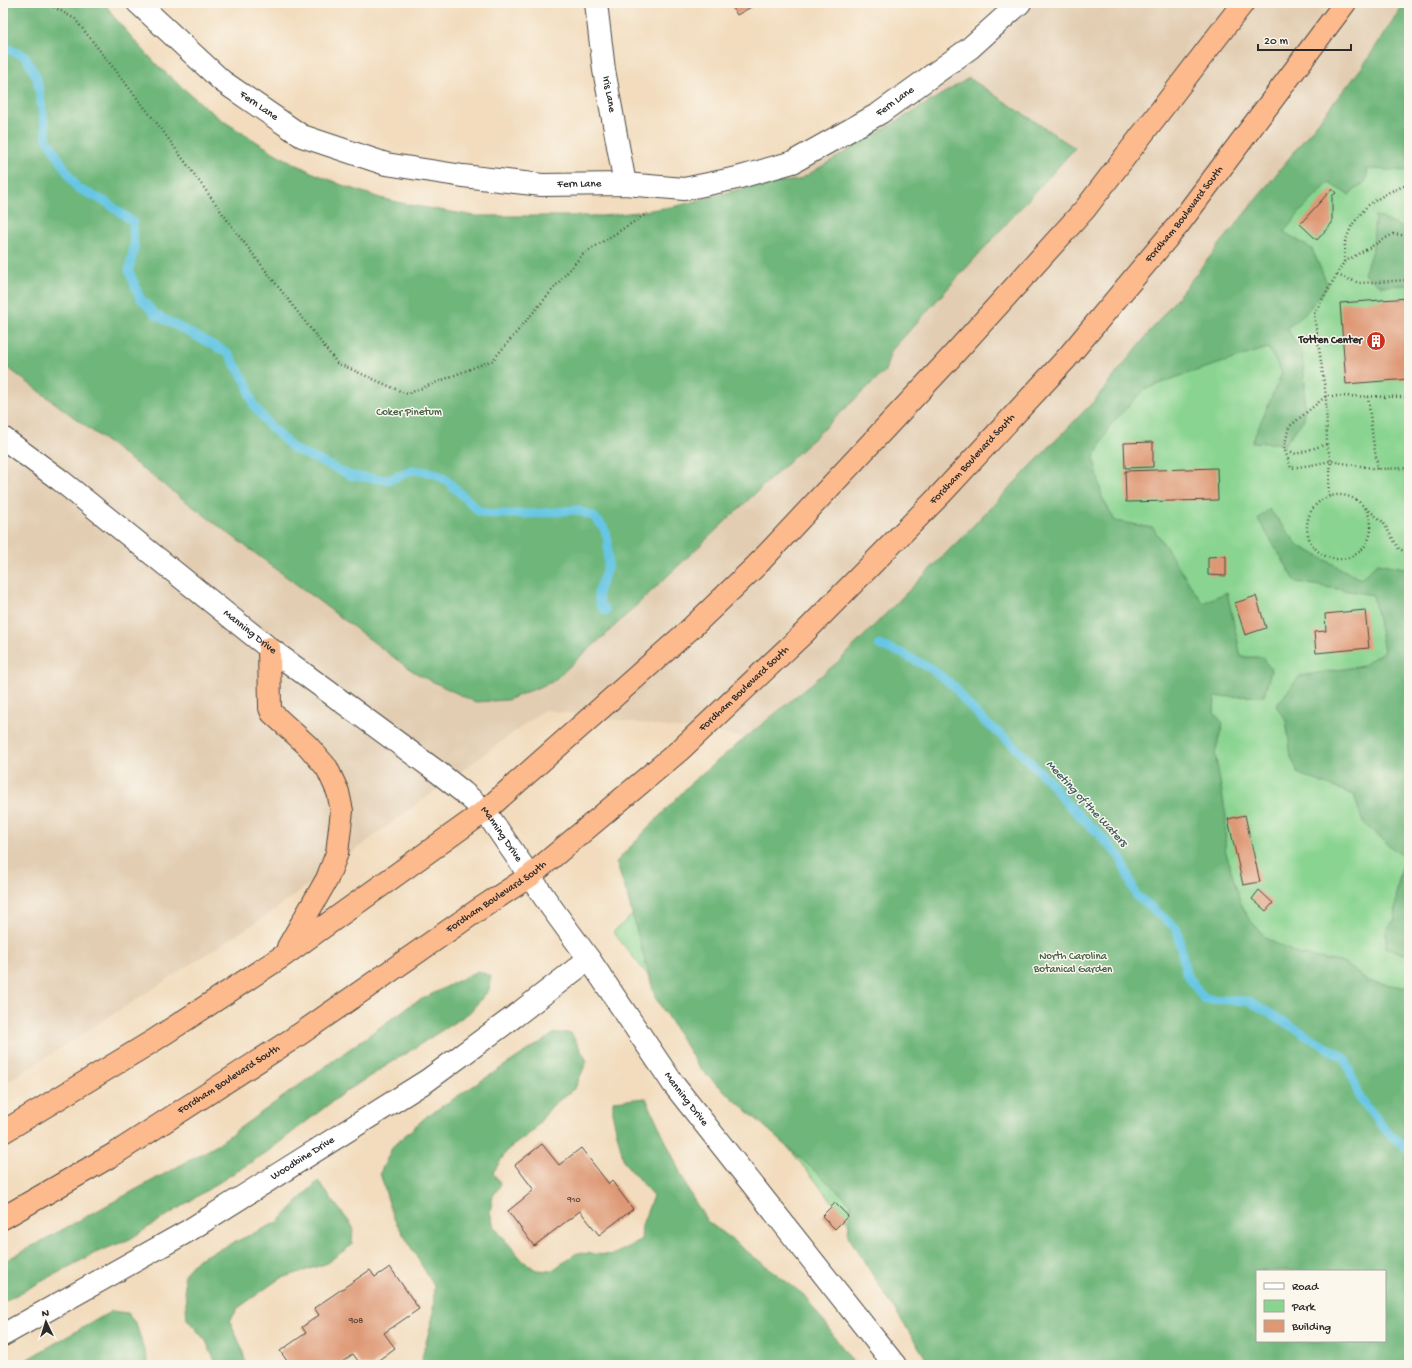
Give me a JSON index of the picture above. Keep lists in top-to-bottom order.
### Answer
{
  "streets": {
    "highway": ["Fordham Boulevard South"],
    "street": [
      "Iris Lane",
      "Fern Lane",
      "Manning Drive",
      "Woodbine Drive"
    ]
  },
  "crossings": [
    ["Iris Lane", "Fern Lane"],
    ["Fordham Boulevard South", "Manning Drive"],
    ["Manning Drive", "Woodbine Drive"]
  ],
  "water": ["Meeting of the Waters"],
  "parks": ["Coker Pinetum", "North Carolina Botanical Garden"],
  "places": {
    "building": ["Totten Center"]
  },
  "house_numbers": ["910", "908"],
  "legend": ["Road", "Park", "Building"],
  "scale_bar": "20 m",
  "north": "top"
}
